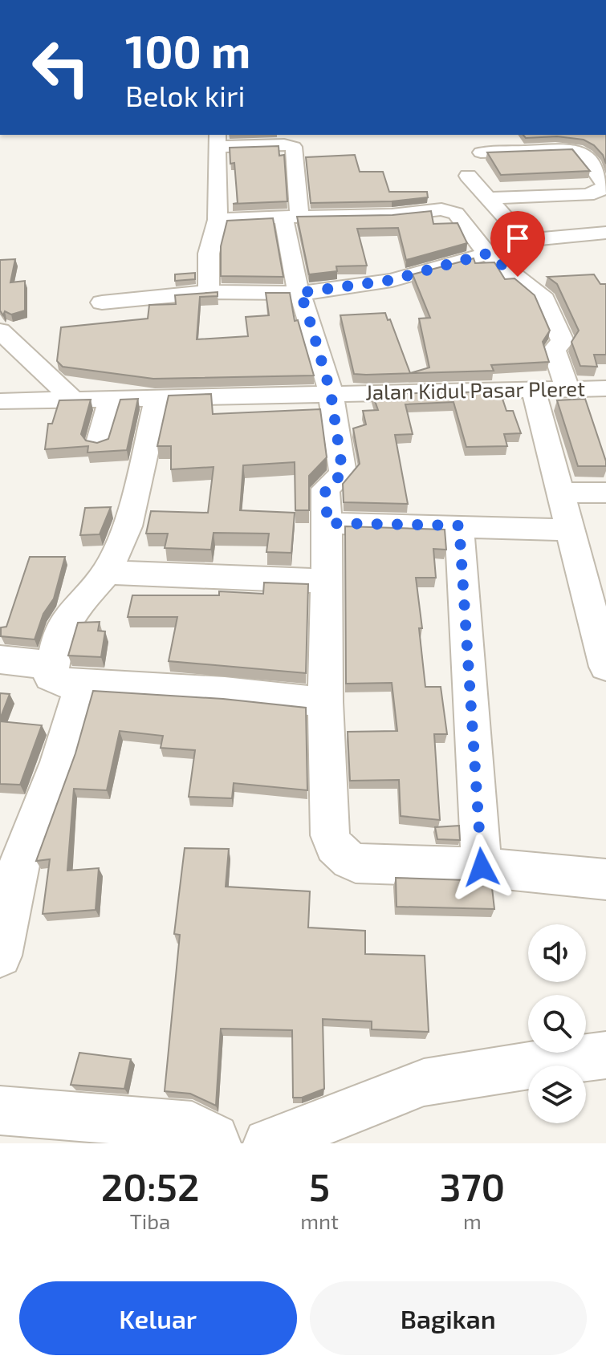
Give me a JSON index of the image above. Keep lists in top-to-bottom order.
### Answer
{
  "streets": {
    "street": ["Jalan Kidul Pasar Pleret"]
  },
  "page": {
    "turn": ["100 m", "Belok kiri"],
    "eta": [
      "20:52",
      "Tiba",
      "5",
      "mnt",
      "370",
      "m"
    ],
    "buttons": ["Keluar", "Bagikan"]
  }
}
